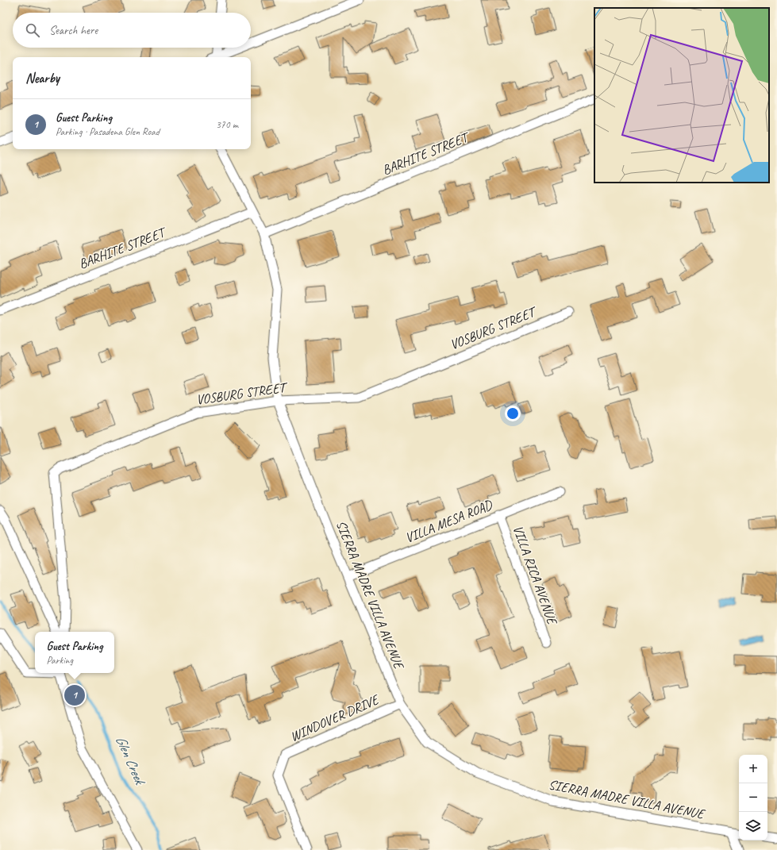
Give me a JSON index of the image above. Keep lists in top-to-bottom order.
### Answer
{
  "streets": {
    "street": [
      "BARHITE STREET",
      "VOSBURG STREET",
      "VILLA MESA ROAD",
      "VILLA RICA AVENUE",
      "SIERRA MADRE VILLA AVENUE",
      "WINDOVER DRIVE"
    ]
  },
  "crossings": [
    ["BARHITE STREET", "SIERRA MADRE VILLA AVENUE"],
    ["VOSBURG STREET", "SIERRA MADRE VILLA AVENUE"],
    ["VILLA MESA ROAD", "VILLA RICA AVENUE"],
    ["VILLA MESA ROAD", "SIERRA MADRE VILLA AVENUE"],
    ["SIERRA MADRE VILLA AVENUE", "WINDOVER DRIVE"]
  ],
  "water": ["Glen Creek"],
  "page": {
    "search": "Search here",
    "heading": "Nearby",
    "list": [
      {
        "mark": "1",
        "name": "Guest Parking",
        "note": "Parking · Pasadena Glen Road",
        "value": "370 m"
      }
    ],
    "popup": ["Guest Parking", "Parking"],
    "pins": "1",
    "map_buttons": ["+", "−"]
  }
}
